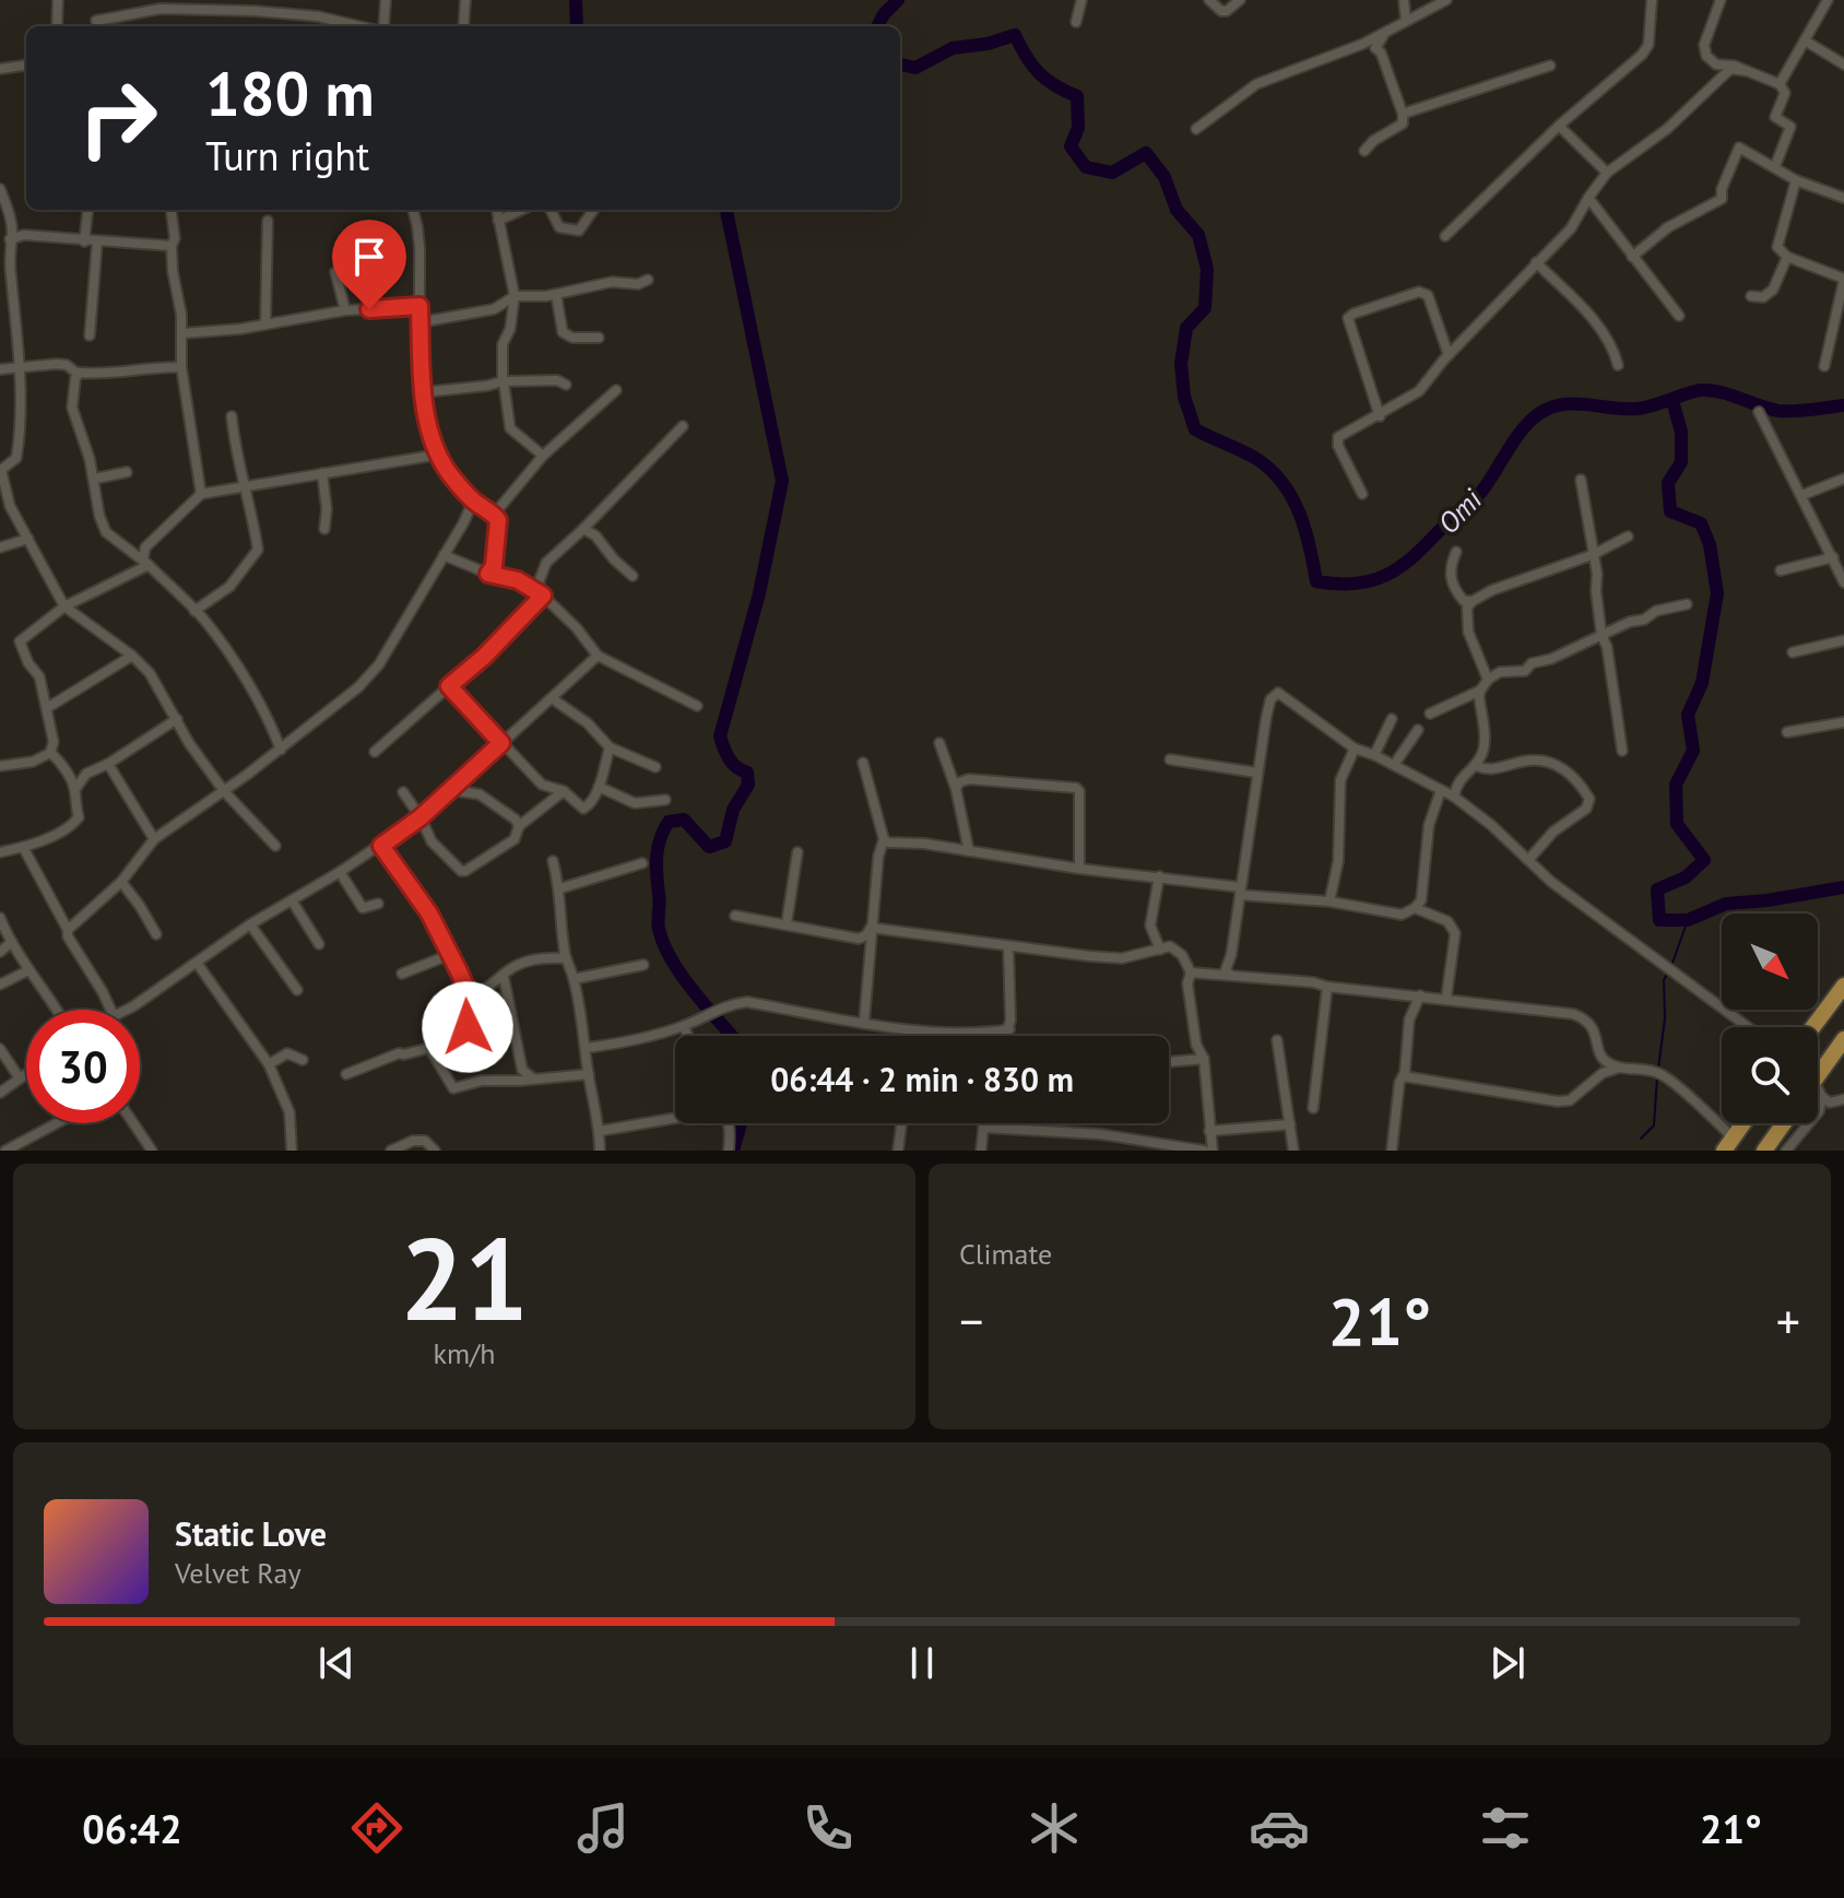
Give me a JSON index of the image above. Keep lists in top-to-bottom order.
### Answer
{
  "water": ["Omi"],
  "north": "bottom right",
  "page": {
    "turn": ["180 m", "Turn right"],
    "limit": "30",
    "trip": "06:44 · 2 min · 830 m",
    "tile": [
      ["21", "km/h"],
      "Climate"
    ],
    "heat": ["−", "21°", "+"],
    "song": ["Static Love", "Velvet Ray"],
    "tabs": ["06:42", "21°"]
  }
}
